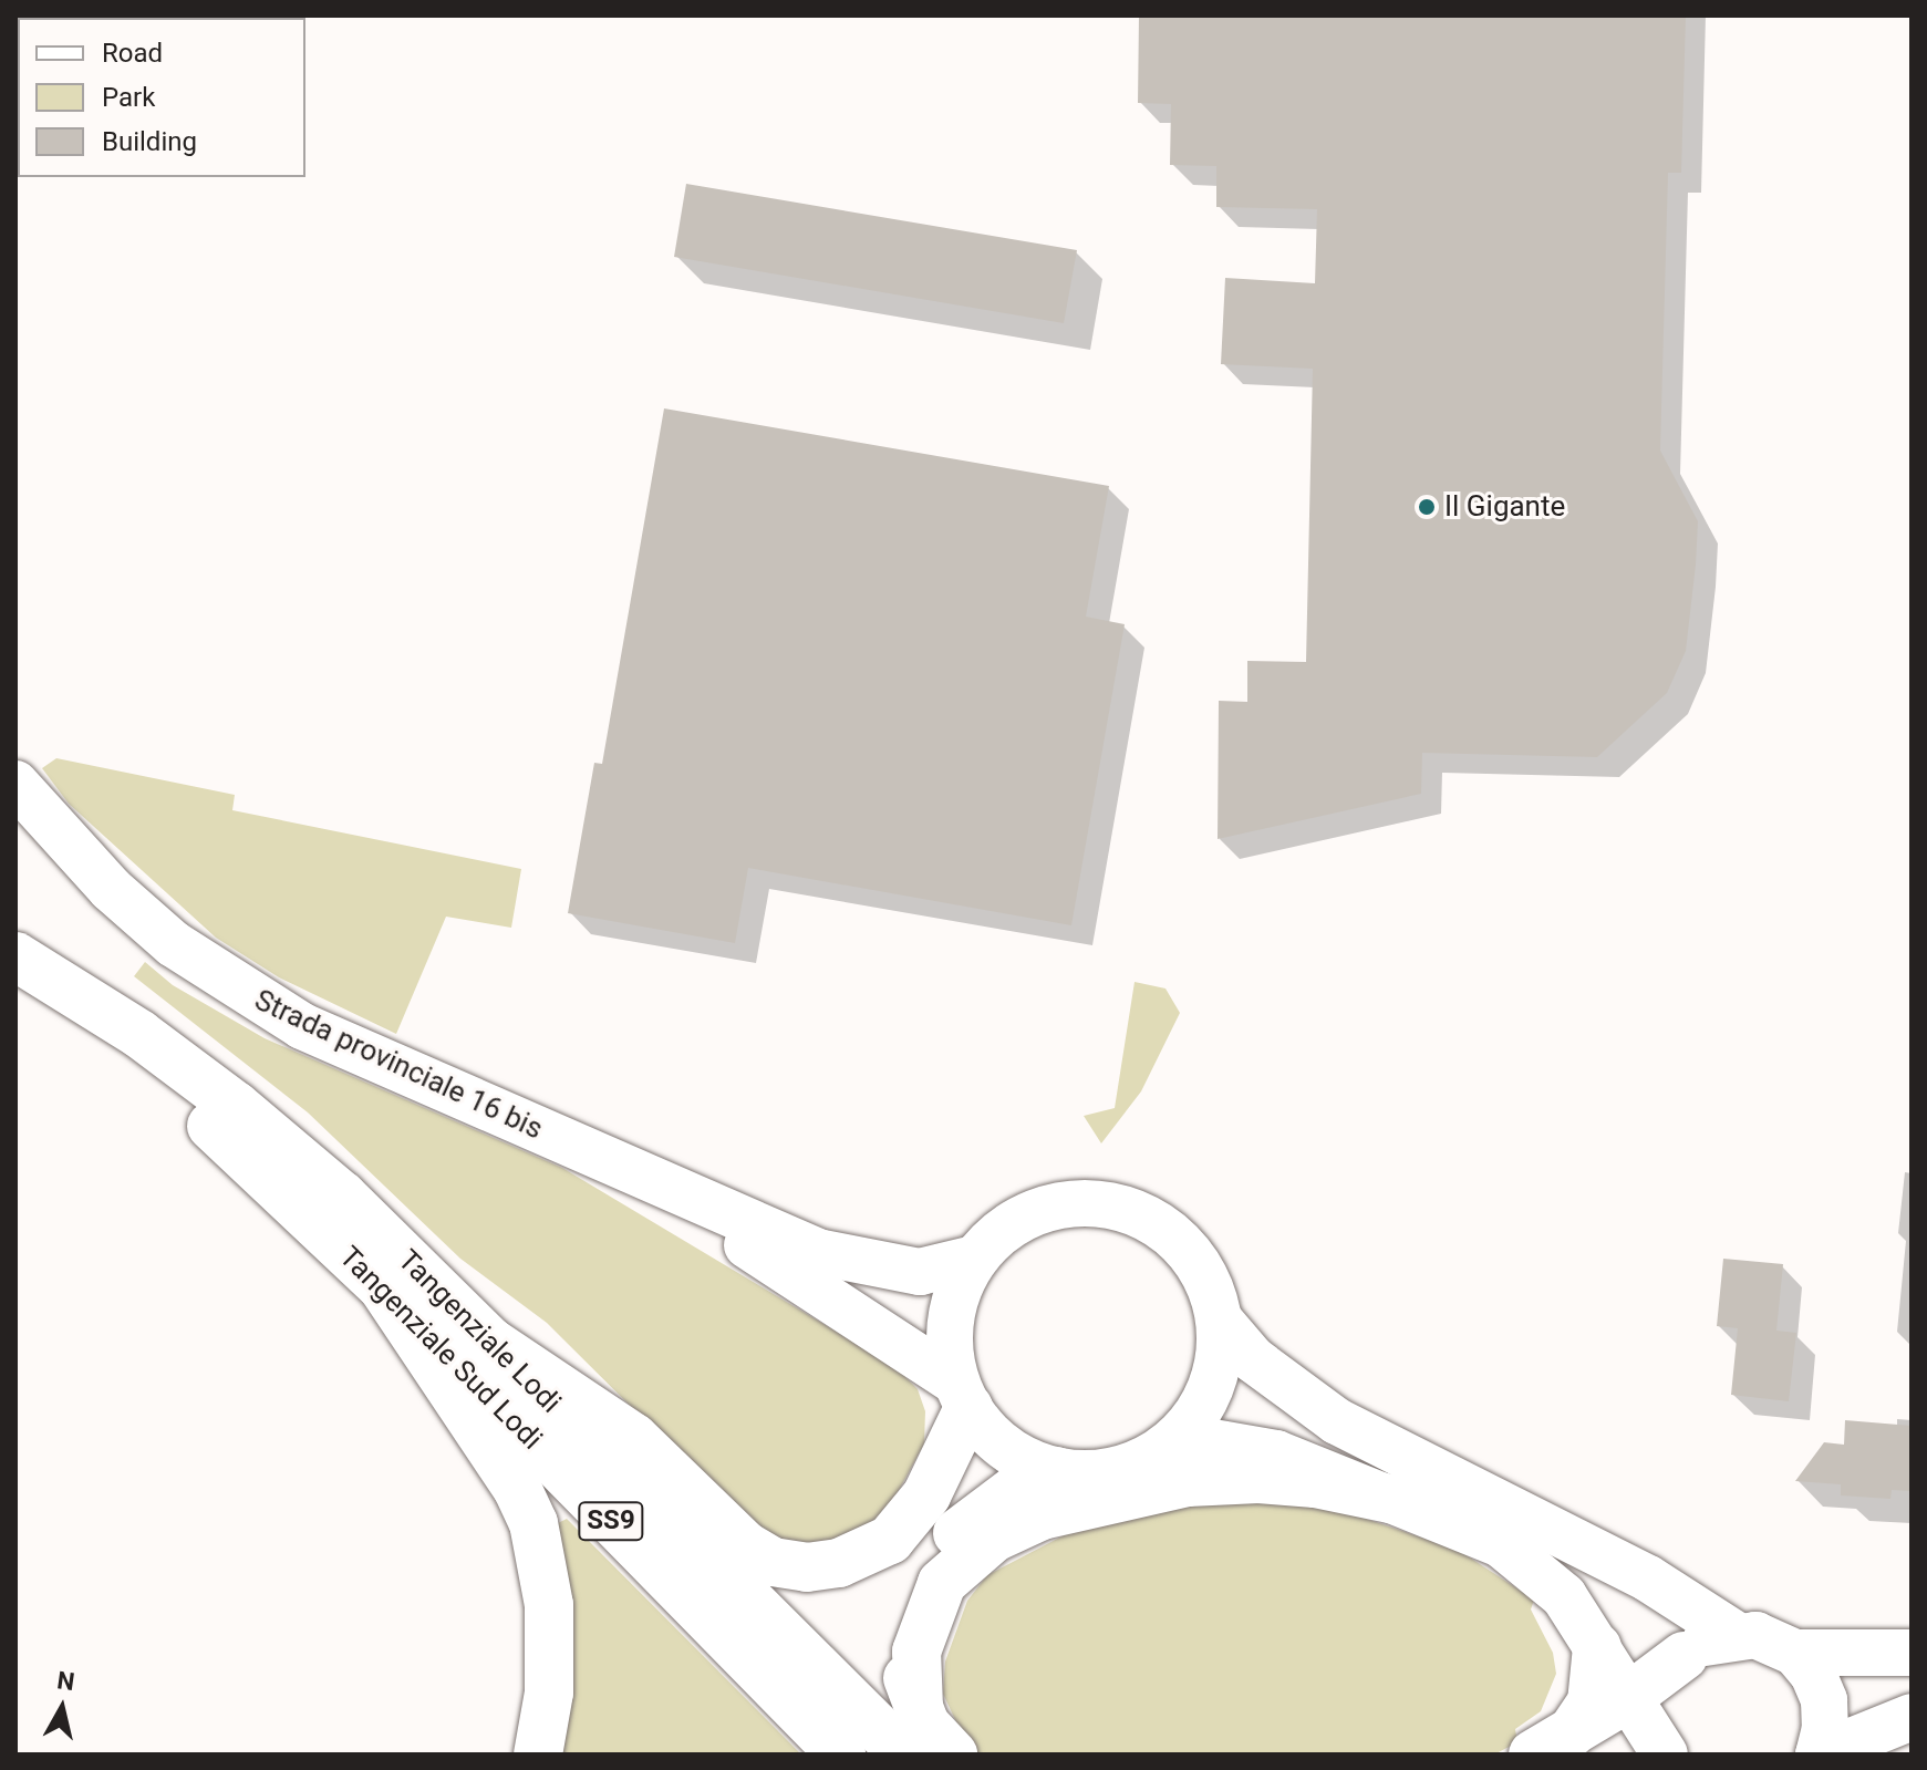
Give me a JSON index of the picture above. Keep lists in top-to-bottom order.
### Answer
{
  "streets": {
    "main road": [
      "Strada provinciale 16 bis",
      "Tangenziale Lodi",
      "Tangenziale Sud Lodi",
      "SS9"
    ]
  },
  "places": ["Il Gigante"],
  "legend": ["Road", "Park", "Building"],
  "north": "top"
}
